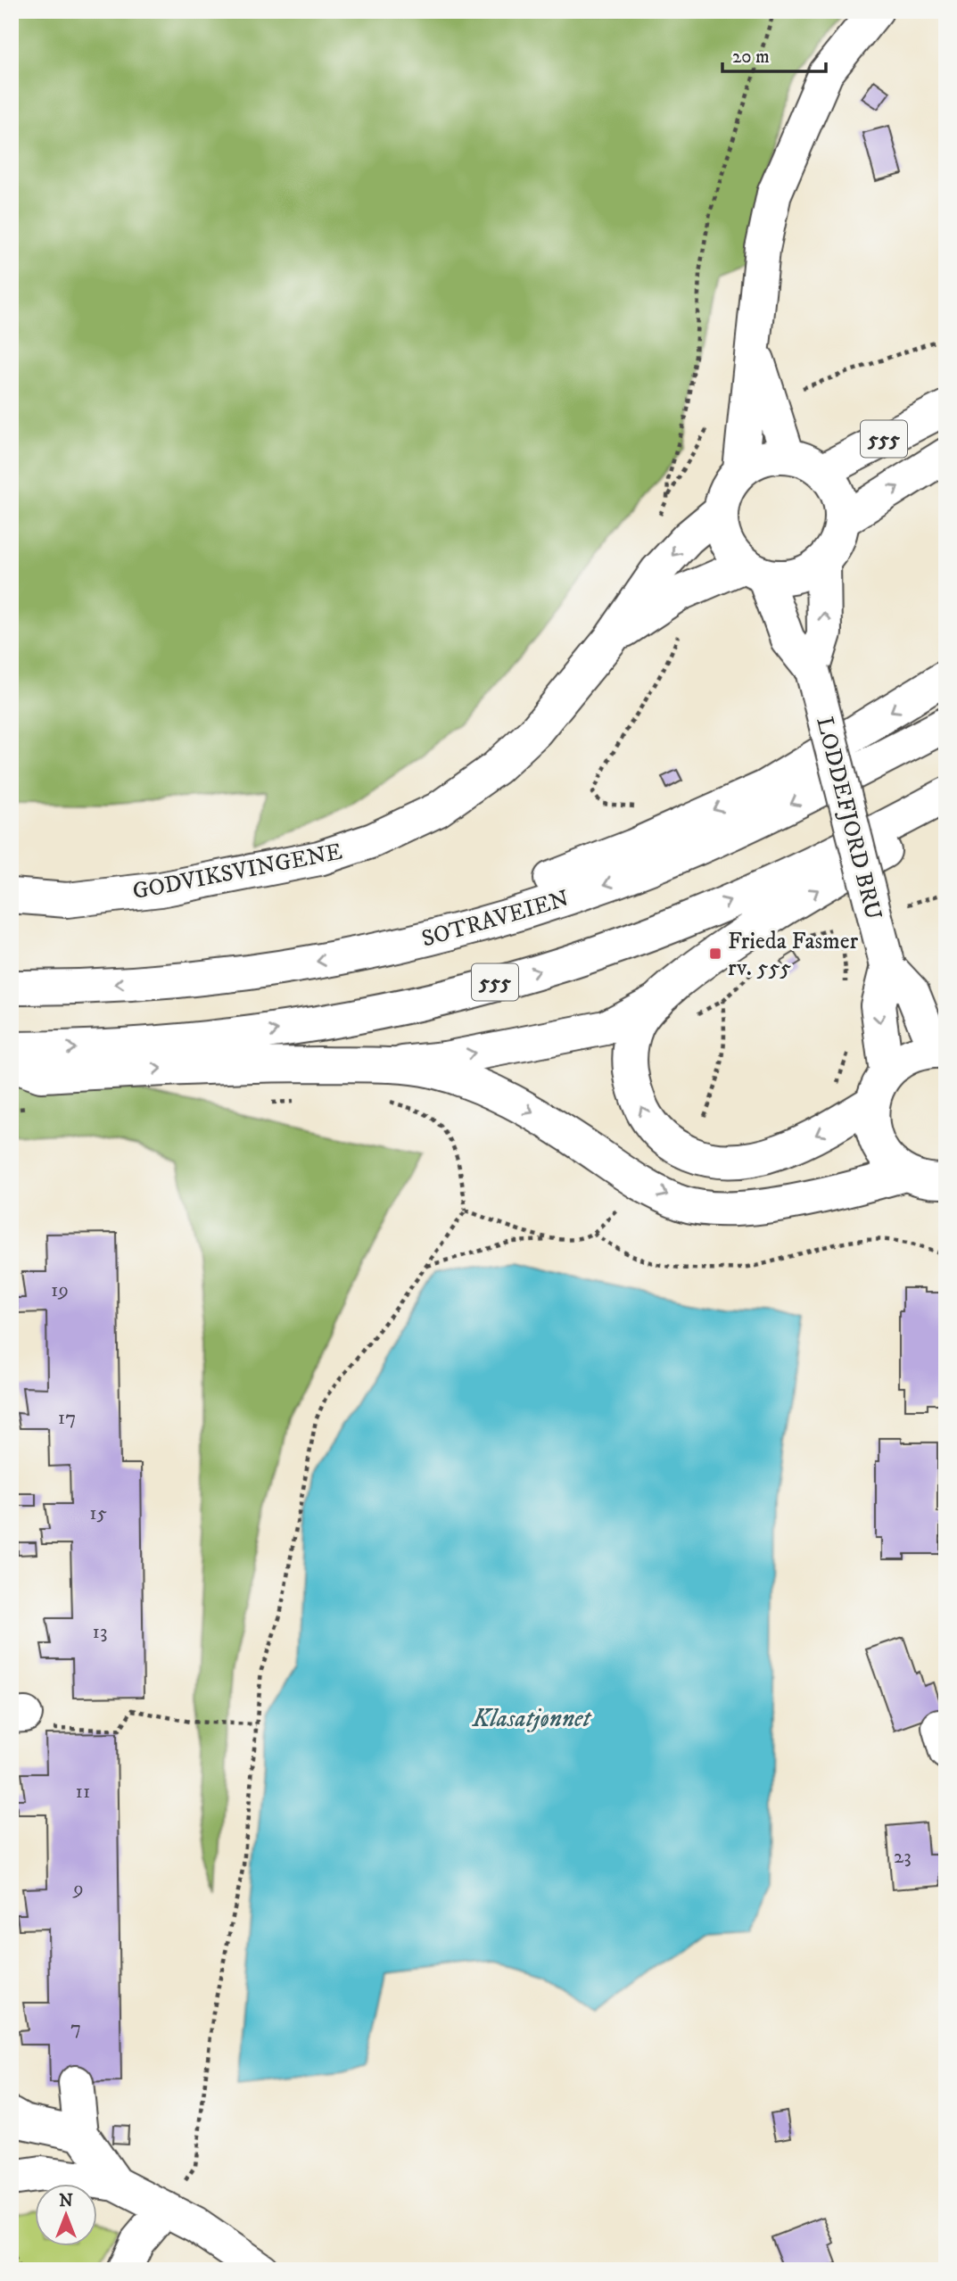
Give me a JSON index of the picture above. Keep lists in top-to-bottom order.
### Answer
{
  "streets": {
    "main road": [
      "555",
      "LODDEFJORD BRU",
      "GODVIKSVINGENE",
      "SOTRAVEIEN"
    ]
  },
  "crossings": [
    ["555", "GODVIKSVINGENE"]
  ],
  "water": ["Klasatjønnet"],
  "places": {
    "transit": ["Frieda Fasmer rv. 555"]
  },
  "house_numbers": [
    "19",
    "17",
    "15",
    "13",
    "11",
    "23",
    "9",
    "7"
  ],
  "scale_bar": "20 m",
  "north": "top"
}
